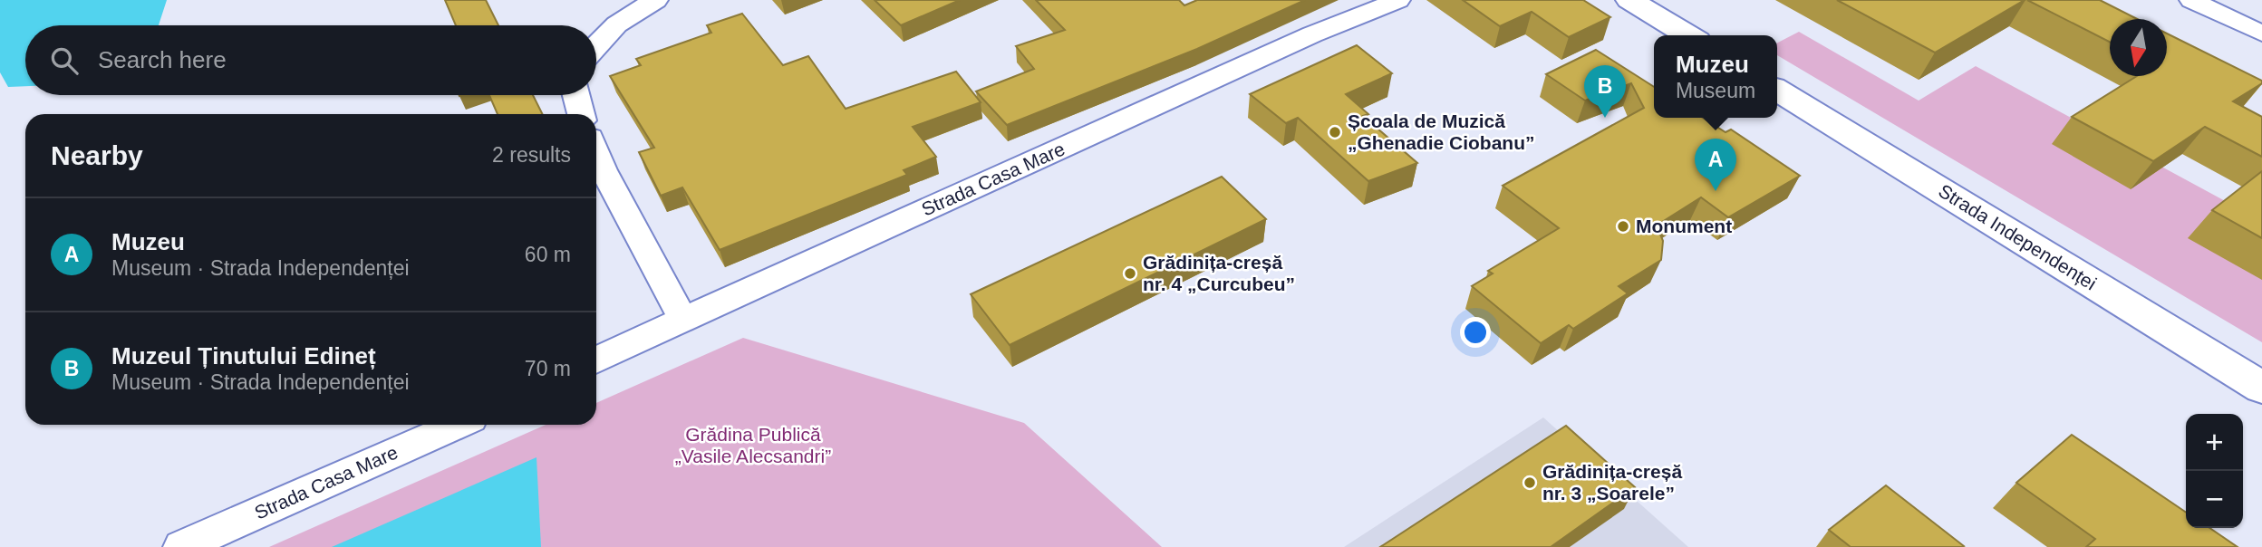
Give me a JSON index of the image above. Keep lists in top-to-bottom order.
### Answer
{
  "streets": {
    "main road": ["Strada Independenței"],
    "street": ["Strada Casa Mare"]
  },
  "parks": ["Grădina Publică „Vasile Alecsandri”"],
  "places": [
    "Școala de Muzică „Ghenadie Ciobanu”",
    "Monument",
    "Grădinița-creșă nr. 4 „Curcubeu”",
    "Grădinița-creșă nr. 3 „Soarele”"
  ],
  "north": "bottom",
  "page": {
    "search": "Search here",
    "popup": ["Muzeu", "Museum"],
    "pins": ["B", "A"],
    "heading": ["Nearby", "2 results"],
    "list": [
      {
        "mark": "A",
        "name": "Muzeu",
        "note": "Museum · Strada Independenței",
        "value": "60 m"
      },
      {
        "mark": "B",
        "name": "Muzeul Ținutului Edineț",
        "note": "Museum · Strada Independenței",
        "value": "70 m"
      }
    ],
    "map_buttons": ["+", "−"]
  }
}
